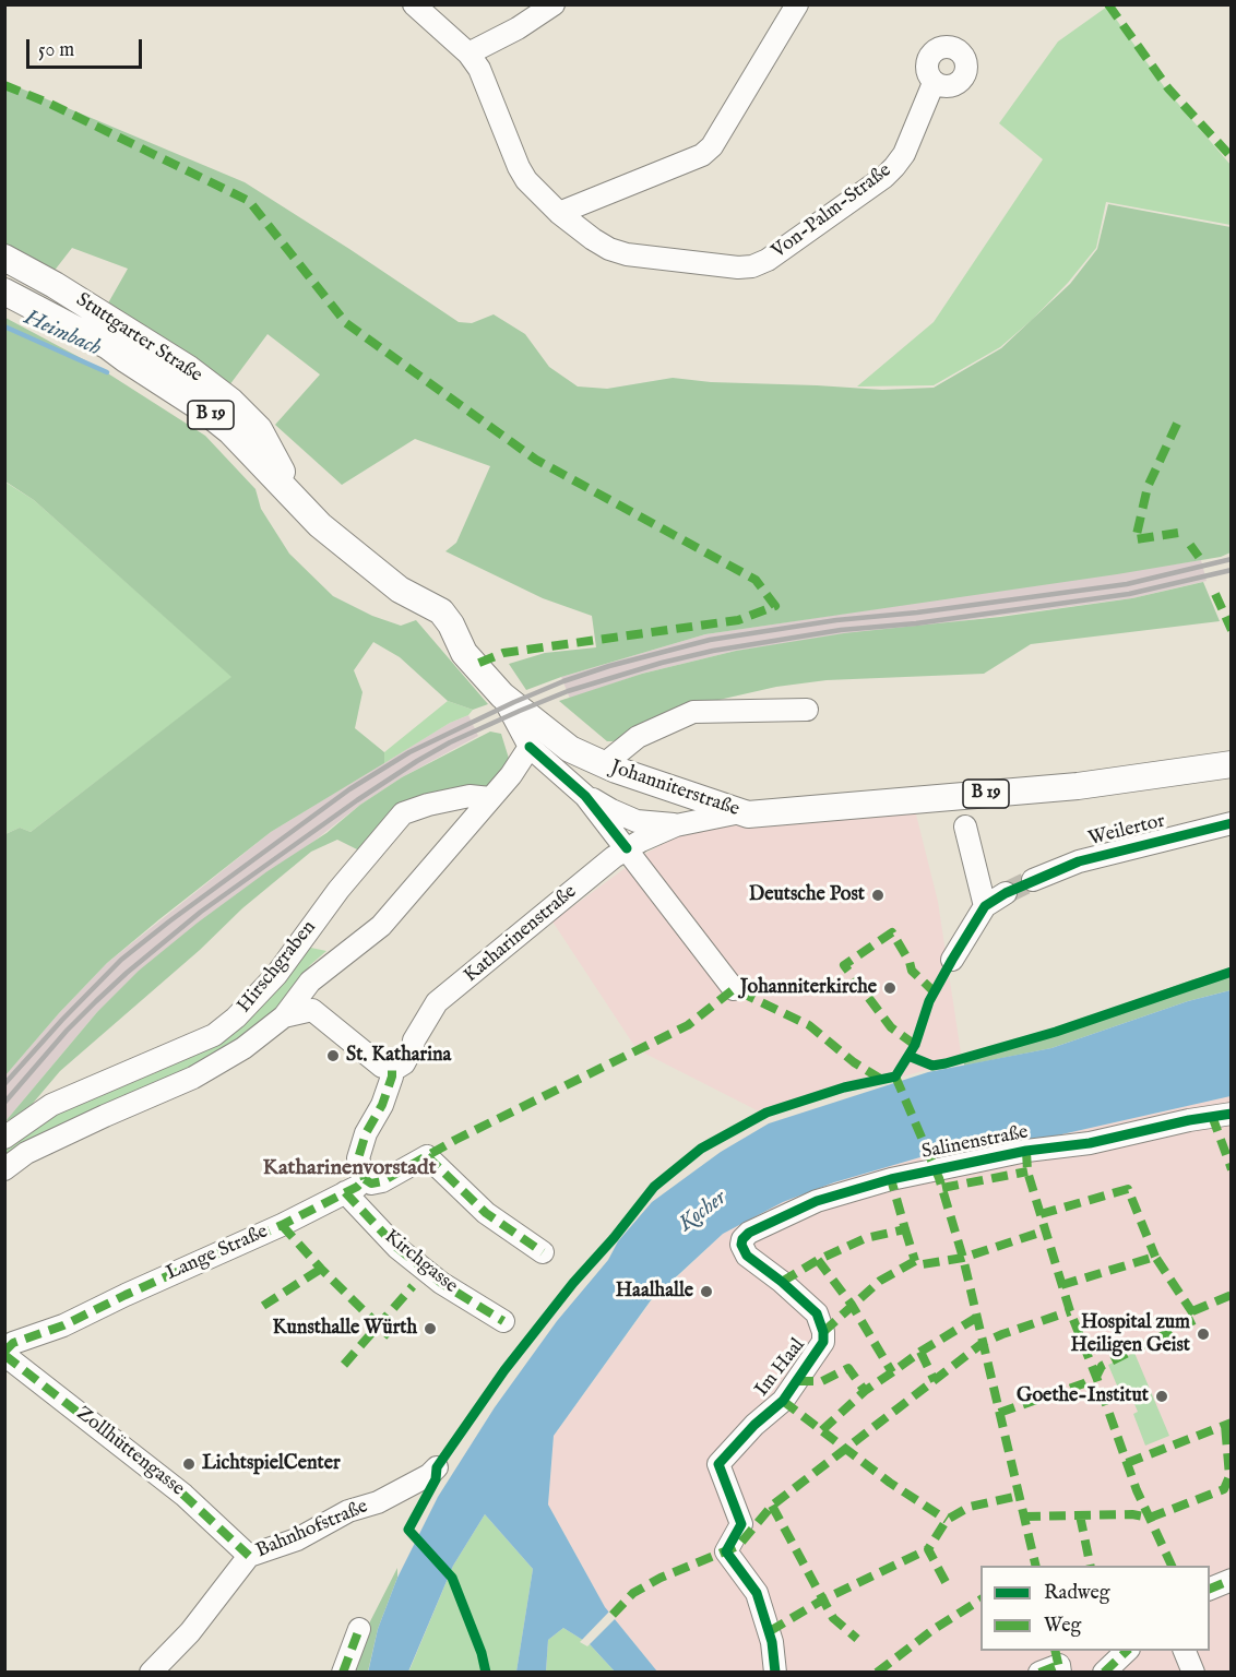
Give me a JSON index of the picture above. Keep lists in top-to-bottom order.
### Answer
{
  "streets": {
    "main road": ["Stuttgarter Straße", "B 19", "Johanniterstraße"],
    "street": [
      "Von-Palm-Straße",
      "Weilertor",
      "Katharinenstraße",
      "Hirschgraben",
      "Salinenstraße",
      "Lange Straße",
      "Kirchgasse",
      "Im Haal",
      "Zollhüttengasse",
      "Bahnhofstraße"
    ]
  },
  "crossings": [
    ["Stuttgarter Straße", "B 19"],
    ["Stuttgarter Straße", "Johanniterstraße"],
    ["B 19", "Johanniterstraße"],
    ["Johanniterstraße", "Katharinenstraße"],
    ["Katharinenstraße", "Lange Straße"],
    ["Salinenstraße", "Im Haal"],
    ["Lange Straße", "Kirchgasse"],
    ["Lange Straße", "Zollhüttengasse"],
    ["Zollhüttengasse", "Bahnhofstraße"]
  ],
  "districts": ["Katharinenvorstadt"],
  "water": ["Heimbach", "Kocher"],
  "places": [
    "Deutsche Post",
    "Johanniterkirche",
    "St. Katharina",
    "Haalhalle",
    "Kunsthalle Würth",
    "Hospital zum Heiligen Geist",
    "Goethe-Institut",
    "LichtspielCenter"
  ],
  "legend": ["Radweg", "Weg"],
  "scale_bar": "50 m"
}
